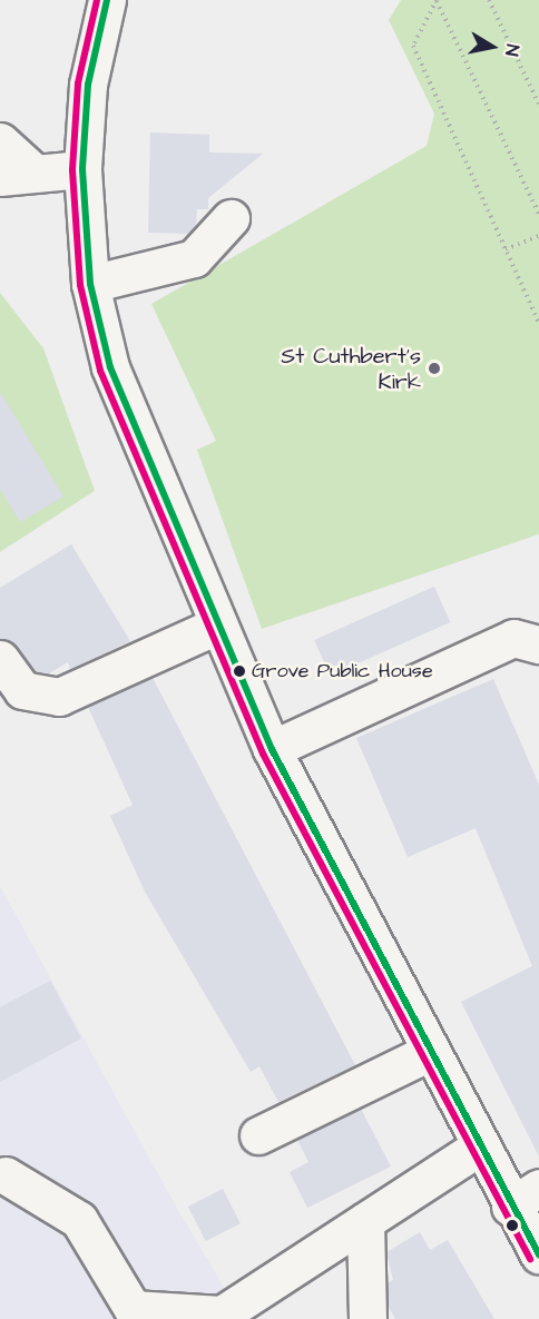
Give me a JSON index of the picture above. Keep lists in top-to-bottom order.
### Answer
{
  "places": ["St Cuthbert's Kirk", "Grove Public House"],
  "north": "right"
}
